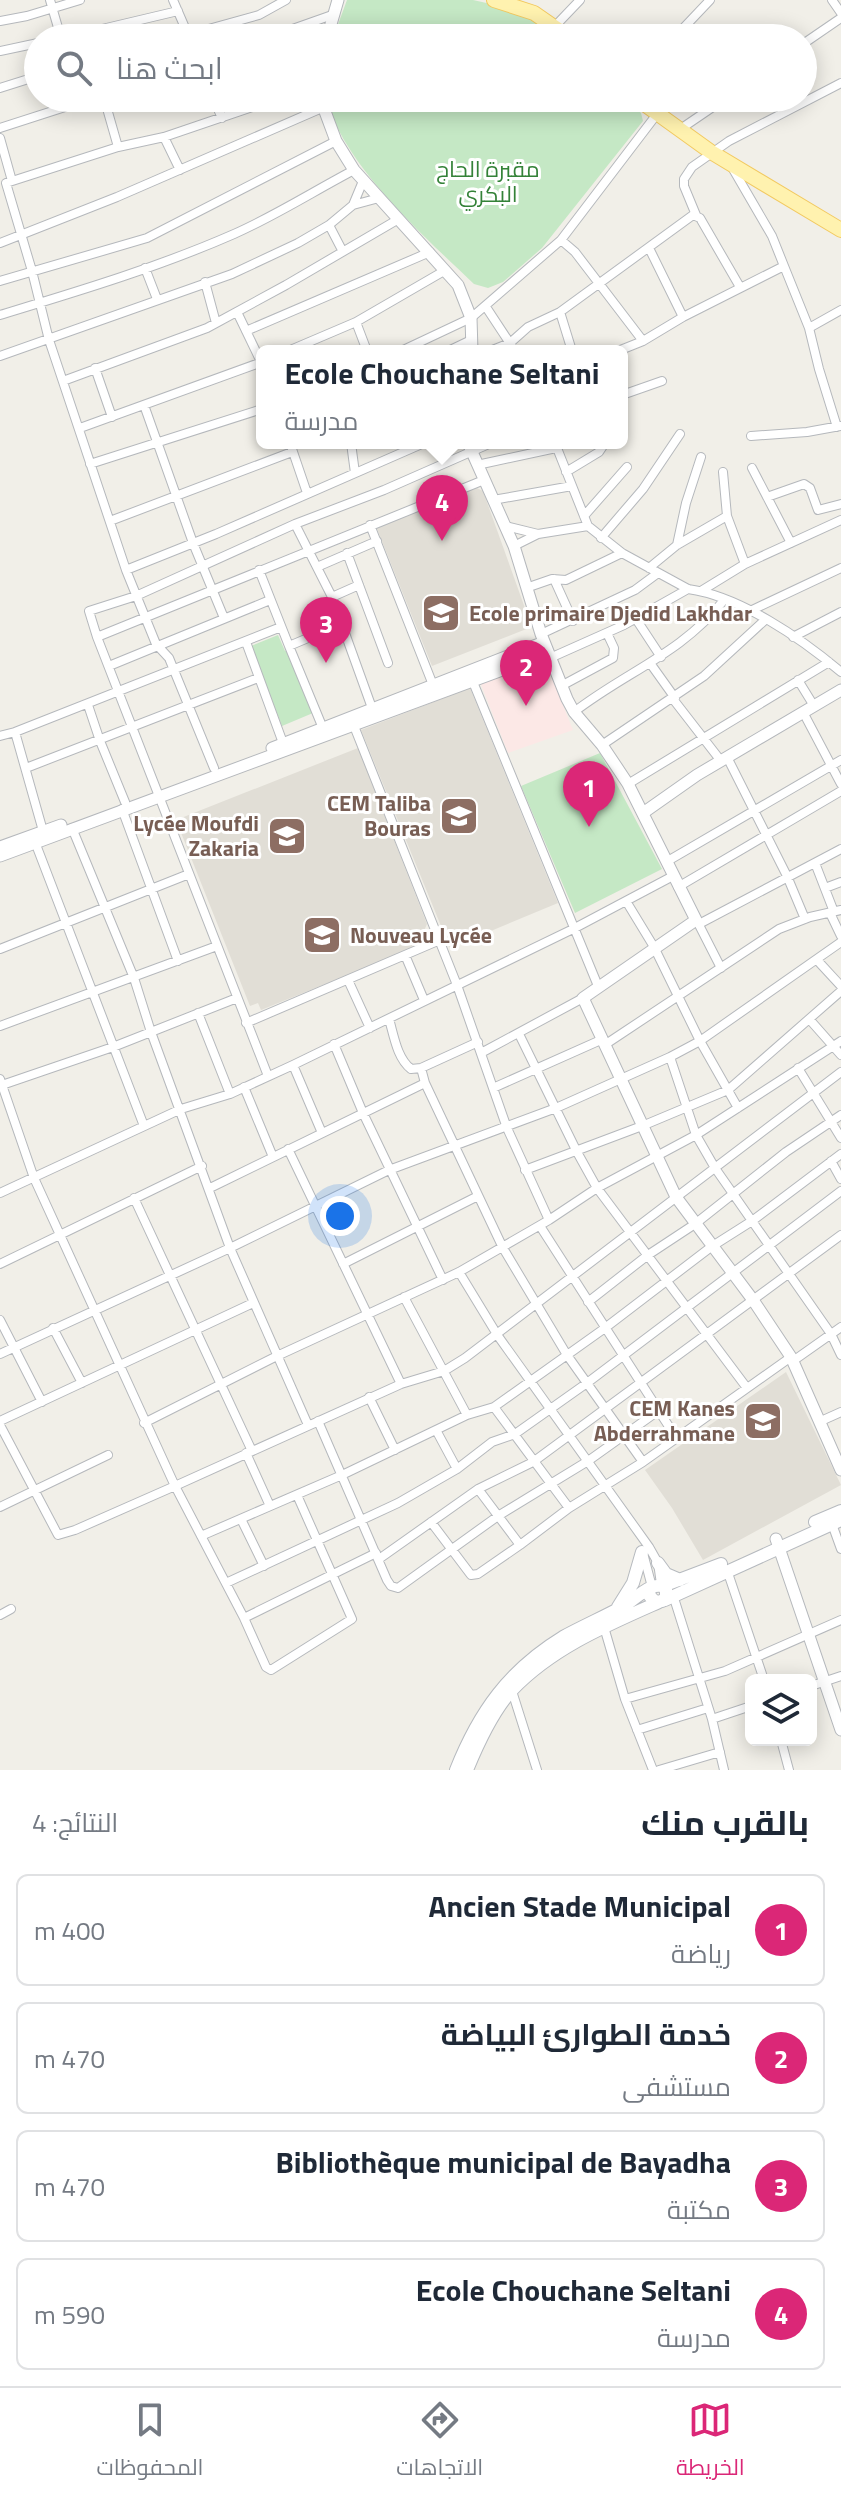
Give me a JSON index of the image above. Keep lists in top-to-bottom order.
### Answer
{
  "parks": ["مقبرة الحاج البكري"],
  "places": {
    "school or university": [
      "Ecole primaire Djedid Lakhdar",
      "CEM Taliba Bouras",
      "Lycée Moufdi Zakaria",
      "Nouveau Lycée",
      "CEM Kanes Abderrahmane"
    ]
  },
  "page": {
    "search": "ابحث هنا",
    "popup": ["Ecole Chouchane Seltani", "مدرسة"],
    "pins": [
      "4",
      "3",
      "2",
      "1"
    ],
    "heading": ["بالقرب منك", "النتائج: 4"],
    "list": [
      {
        "mark": "1",
        "name": "Ancien Stade Municipal",
        "note": "رياضة",
        "value": "400 m"
      },
      {
        "mark": "2",
        "name": "خدمة الطوارئ البياضة",
        "note": "مستشفى",
        "value": "470 m"
      },
      {
        "mark": "3",
        "name": "Bibliothèque municipal de Bayadha",
        "note": "مكتبة",
        "value": "470 m"
      },
      {
        "mark": "4",
        "name": "Ecole Chouchane Seltani",
        "note": "مدرسة",
        "value": "590 m"
      }
    ],
    "nav": ["الخريطة", "الاتجاهات", "المحفوظات"]
  }
}
